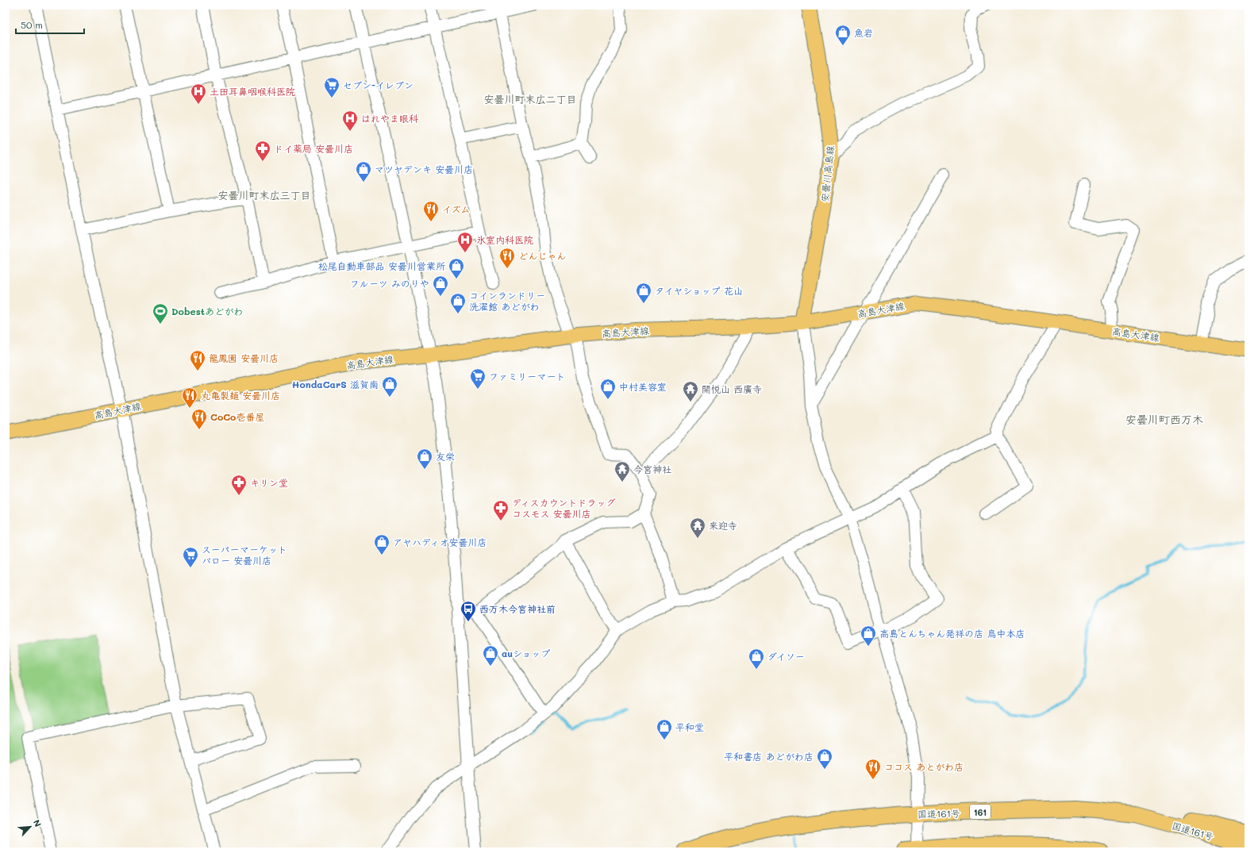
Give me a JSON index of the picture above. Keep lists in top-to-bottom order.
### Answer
{
  "streets": {
    "highway": ["161", "国道161号"],
    "main road": ["安曇川高島線", "高島大津線"]
  },
  "crossings": [
    ["安曇川高島線", "高島大津線"]
  ],
  "districts": ["安曇川町末広二丁目", "安曇川町末広三丁目", "安曇川町西万木"],
  "places": {
    "shop": [
      "魚岩",
      "マツヤデンキ 安曇川店",
      "松尾自動車部品 安曇川営業所",
      "フルーツ みのりや",
      "タイヤショップ 花山",
      "コインランドリー 洗濯館 あどがわ",
      "HondaCarS 滋賀南",
      "中村美容室",
      "友栄",
      "アヤハディオ安曇川店",
      "高島とんちゃん発祥の店 鳥中本店",
      "auショップ",
      "ダイソー",
      "平和堂",
      "平和書店 あどがわ店"
    ],
    "supermarket": ["セブン-イレブン", "ファミリーマート", "スーパーマーケット バロー 安曇川店"],
    "hospital": ["土田耳鼻咽喉科医院", "はれやま眼科", "氷室内科医院"],
    "pharmacy": ["ドイ薬局 安曇川店", "キリン堂", "ディスカウントドラッグ コスモス 安曇川店"],
    "restaurant": [
      "イズム",
      "どんじゃん",
      "龍鳳園 安曇川店",
      "丸亀製麺 安曇川店",
      "CoCo壱番屋",
      "ココス あとがわ店"
    ],
    "sports": ["Dobestあどがわ"],
    "temple": ["開悦山 西廣寺", "今宮神社", "来迎寺"],
    "bus stop": ["西万木今宮神社前"]
  },
  "scale_bar": "50 m",
  "north": "top right"
}
